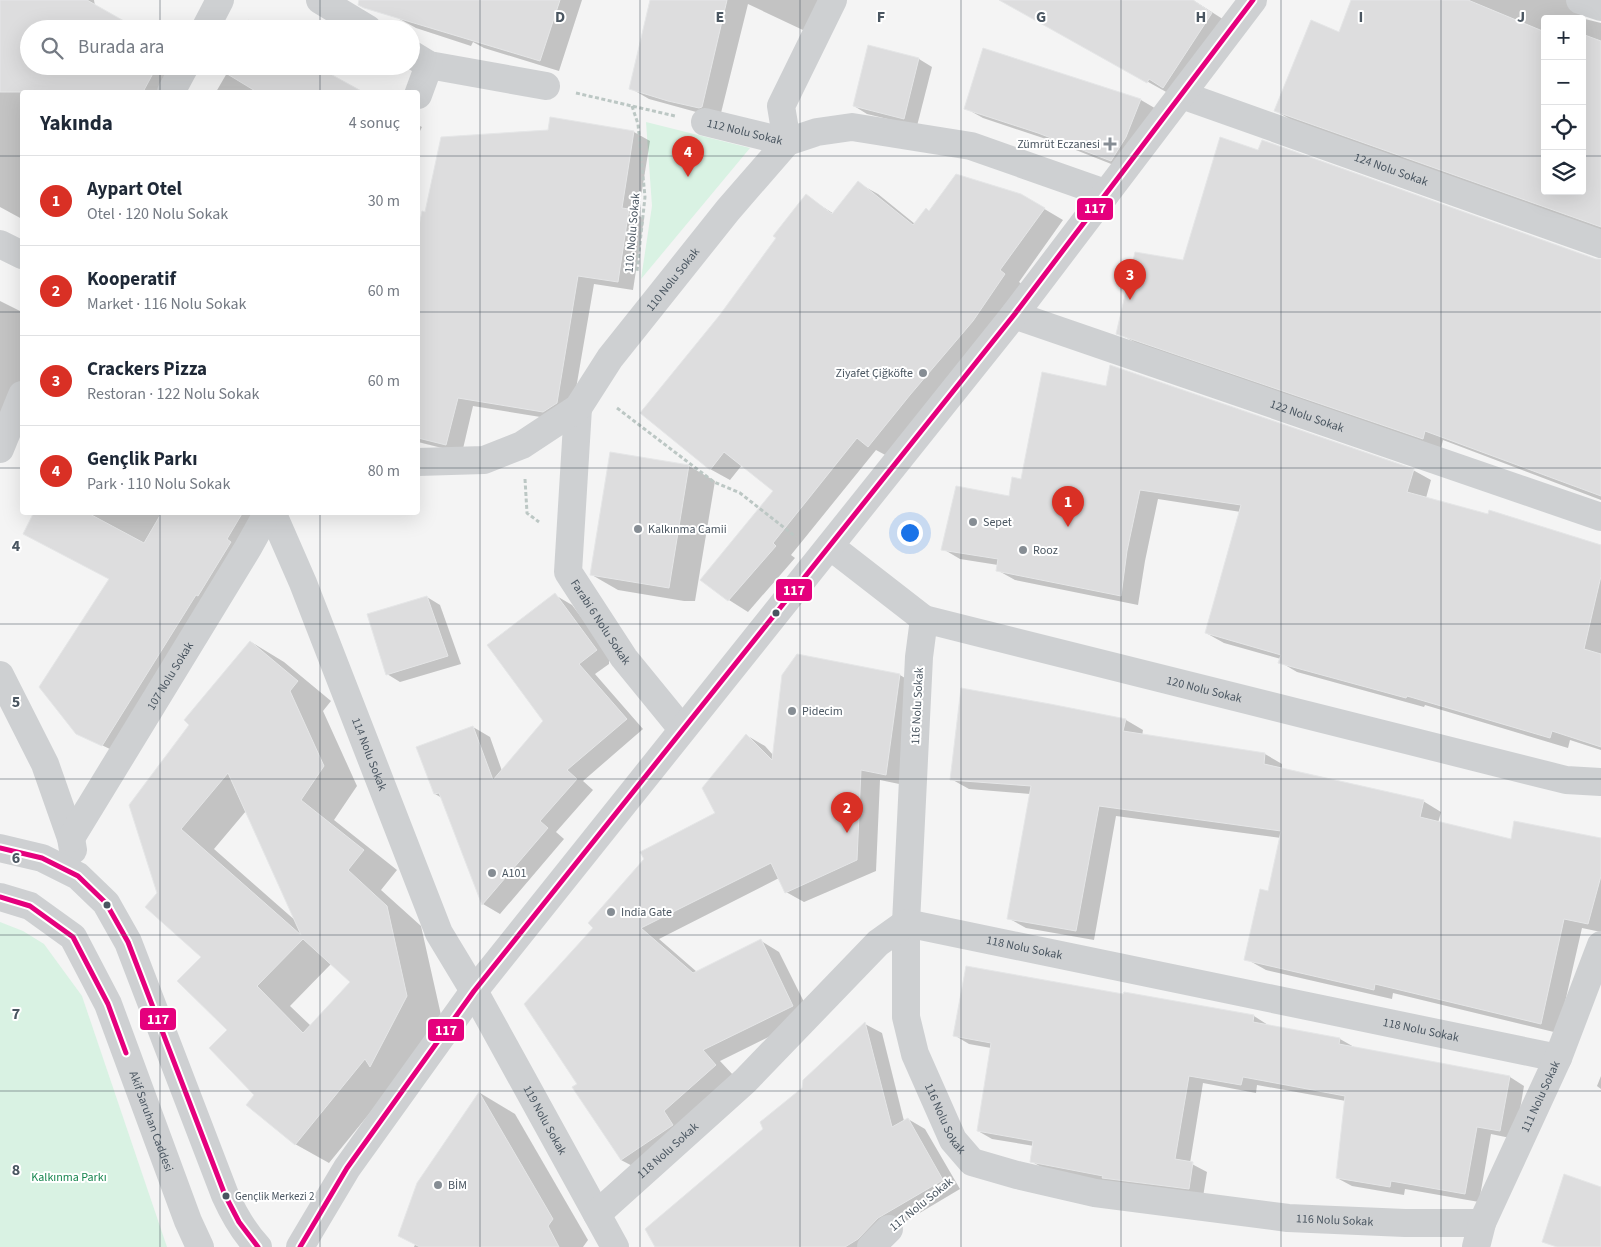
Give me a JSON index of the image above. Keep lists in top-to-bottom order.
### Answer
{
  "streets": {
    "street": [
      "112 Nolu Sokak",
      "124 Nolu Sokak",
      "110 Nolu Sokak",
      "122 Nolu Sokak",
      "Farabi 6 Nolu Sokak",
      "107 Nolu Sokak",
      "120 Nolu Sokak",
      "116 Nolu Sokak",
      "114 Nolu Sokak",
      "118 Nolu Sokak",
      "111 Nolu Sokak",
      "119 Nolu Sokak",
      "Akif Saruhan Caddesi"
    ],
    "path": ["110. Nolu Sokak", "117 Nolu Sokak"]
  },
  "crossings": [
    ["112 Nolu Sokak", "110. Nolu Sokak"],
    ["112 Nolu Sokak", "110 Nolu Sokak"],
    ["110 Nolu Sokak", "Farabi 6 Nolu Sokak"],
    ["120 Nolu Sokak", "116 Nolu Sokak"],
    ["116 Nolu Sokak", "118 Nolu Sokak"],
    ["116 Nolu Sokak", "111 Nolu Sokak"],
    ["116 Nolu Sokak", "117 Nolu Sokak"],
    ["114 Nolu Sokak", "119 Nolu Sokak"],
    ["118 Nolu Sokak", "111 Nolu Sokak"],
    ["118 Nolu Sokak", "119 Nolu Sokak"]
  ],
  "parks": ["Kalkınma Parkı"],
  "places": {
    "health": ["Zümrüt Eczanesi"],
    "other": [
      "Ziyafet Çiğköfte",
      "Sepet",
      "Kalkınma Camii",
      "Rooz",
      "Pidecim",
      "A101",
      "India Gate",
      "BİM",
      "Gençlik Merkezi 2"
    ]
  },
  "lines": ["transit line 117"],
  "page": {
    "map_buttons": ["+", "−"],
    "search": "Burada ara",
    "heading": ["Yakında", "4 sonuç"],
    "pins": [
      "4",
      "3",
      "1",
      "2"
    ],
    "list": [
      {
        "mark": "1",
        "name": "Aypart Otel",
        "note": "Otel · 120 Nolu Sokak",
        "value": "30 m"
      },
      {
        "mark": "2",
        "name": "Kooperatif",
        "note": "Market · 116 Nolu Sokak",
        "value": "60 m"
      },
      {
        "mark": "3",
        "name": "Crackers Pizza",
        "note": "Restoran · 122 Nolu Sokak",
        "value": "60 m"
      },
      {
        "mark": "4",
        "name": "Gençlik Parkı",
        "note": "Park · 110 Nolu Sokak",
        "value": "80 m"
      }
    ]
  },
  "grid": {
    "columns": [
      "D",
      "E",
      "F",
      "G",
      "H",
      "I",
      "J"
    ],
    "rows": [
      "4",
      "5",
      "6",
      "7",
      "8"
    ]
  }
}
